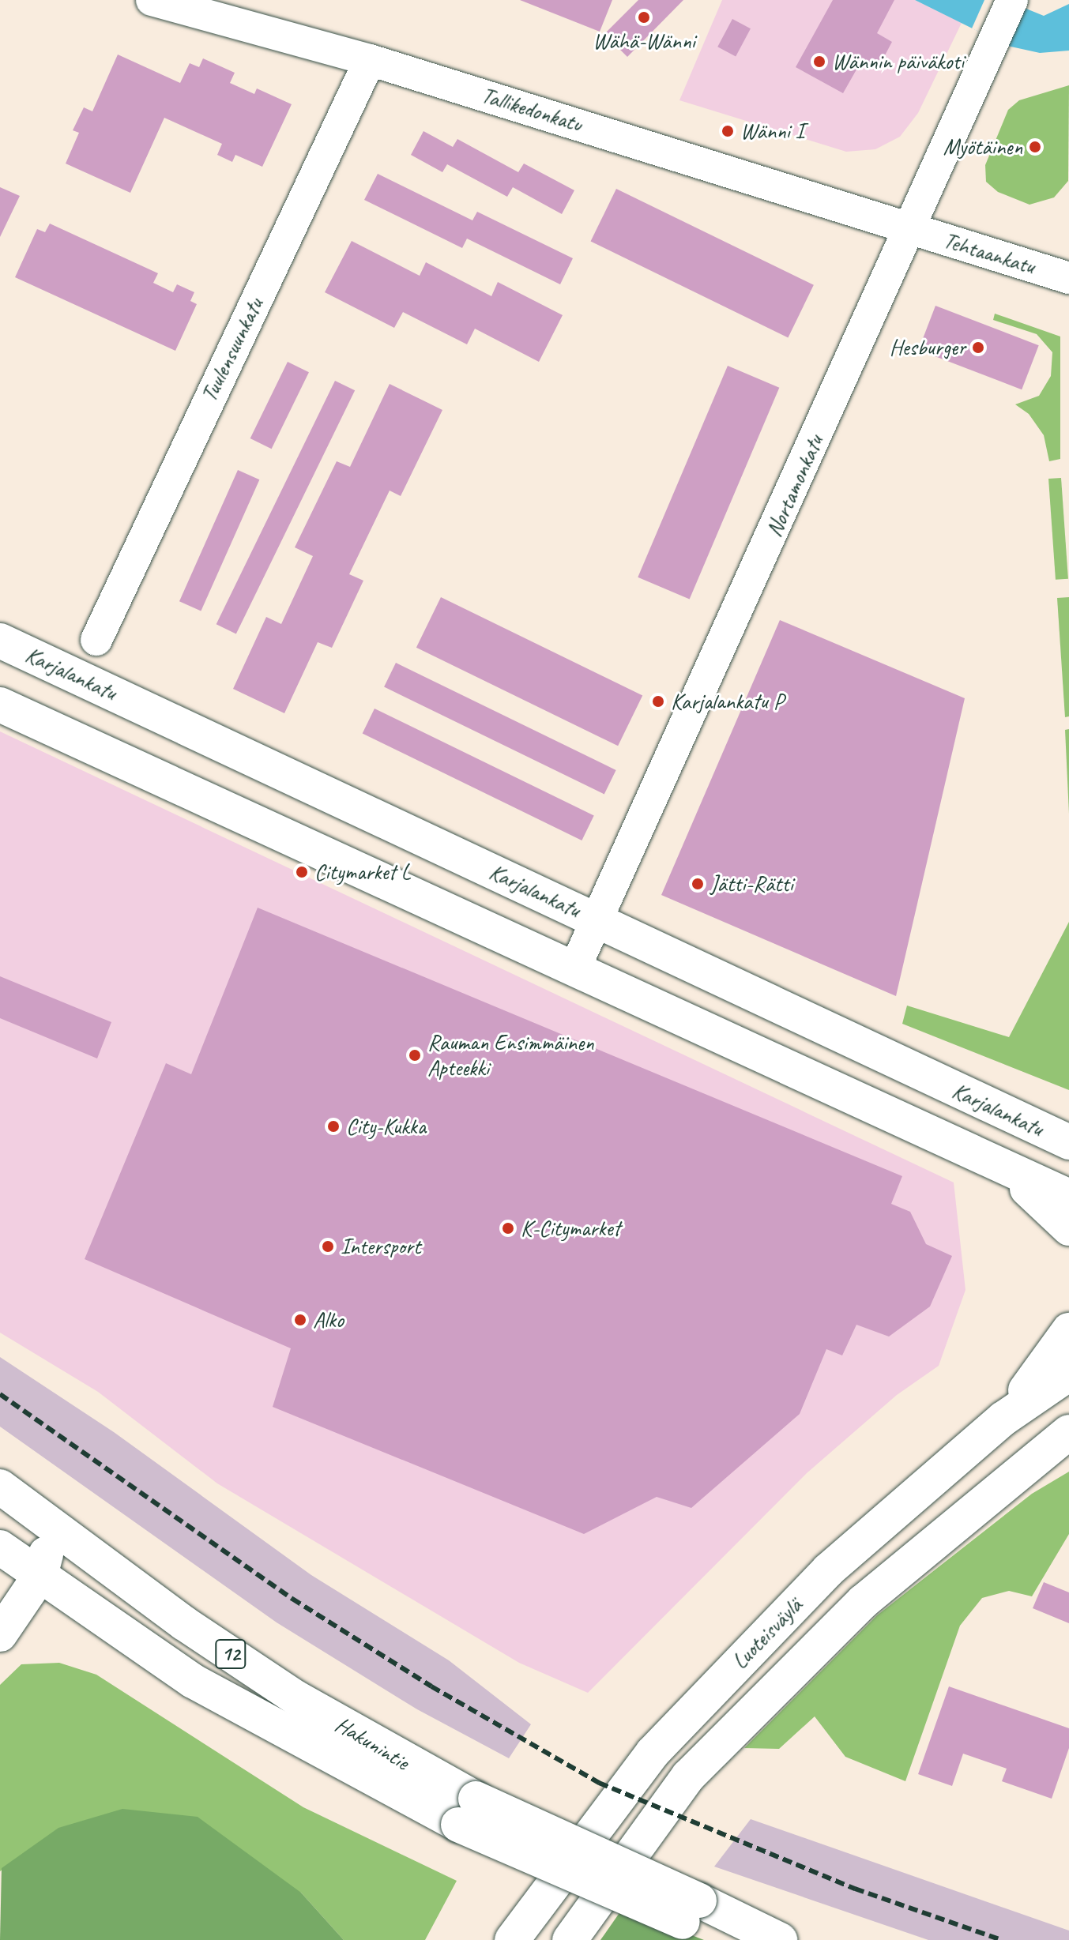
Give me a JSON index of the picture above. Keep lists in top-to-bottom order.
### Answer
{
  "streets": {
    "main road": [
      "Karjalankatu",
      "Luoteisväylä",
      "12",
      "Hakunintie"
    ],
    "street": [
      "Tallikedonkatu",
      "Tehtaankatu",
      "Tuulensuunkatu",
      "Nortamonkatu"
    ]
  },
  "crossings": [
    ["Tallikedonkatu", "Tehtaankatu"],
    ["Tallikedonkatu", "Tuulensuunkatu"],
    ["Tallikedonkatu", "Nortamonkatu"],
    ["Tehtaankatu", "Nortamonkatu"],
    ["Nortamonkatu", "Karjalankatu"]
  ],
  "places": [
    "Wähä-Wänni",
    "Wännin päiväkoti",
    "Wänni I",
    "Myötäinen",
    "Hesburger",
    "Karjalankatu P",
    "Citymarket L",
    "Jätti-Rätti",
    "Rauman Ensimmäinen Apteekki",
    "City-Kukka",
    "K-Citymarket",
    "Intersport",
    "Alko"
  ]
}
